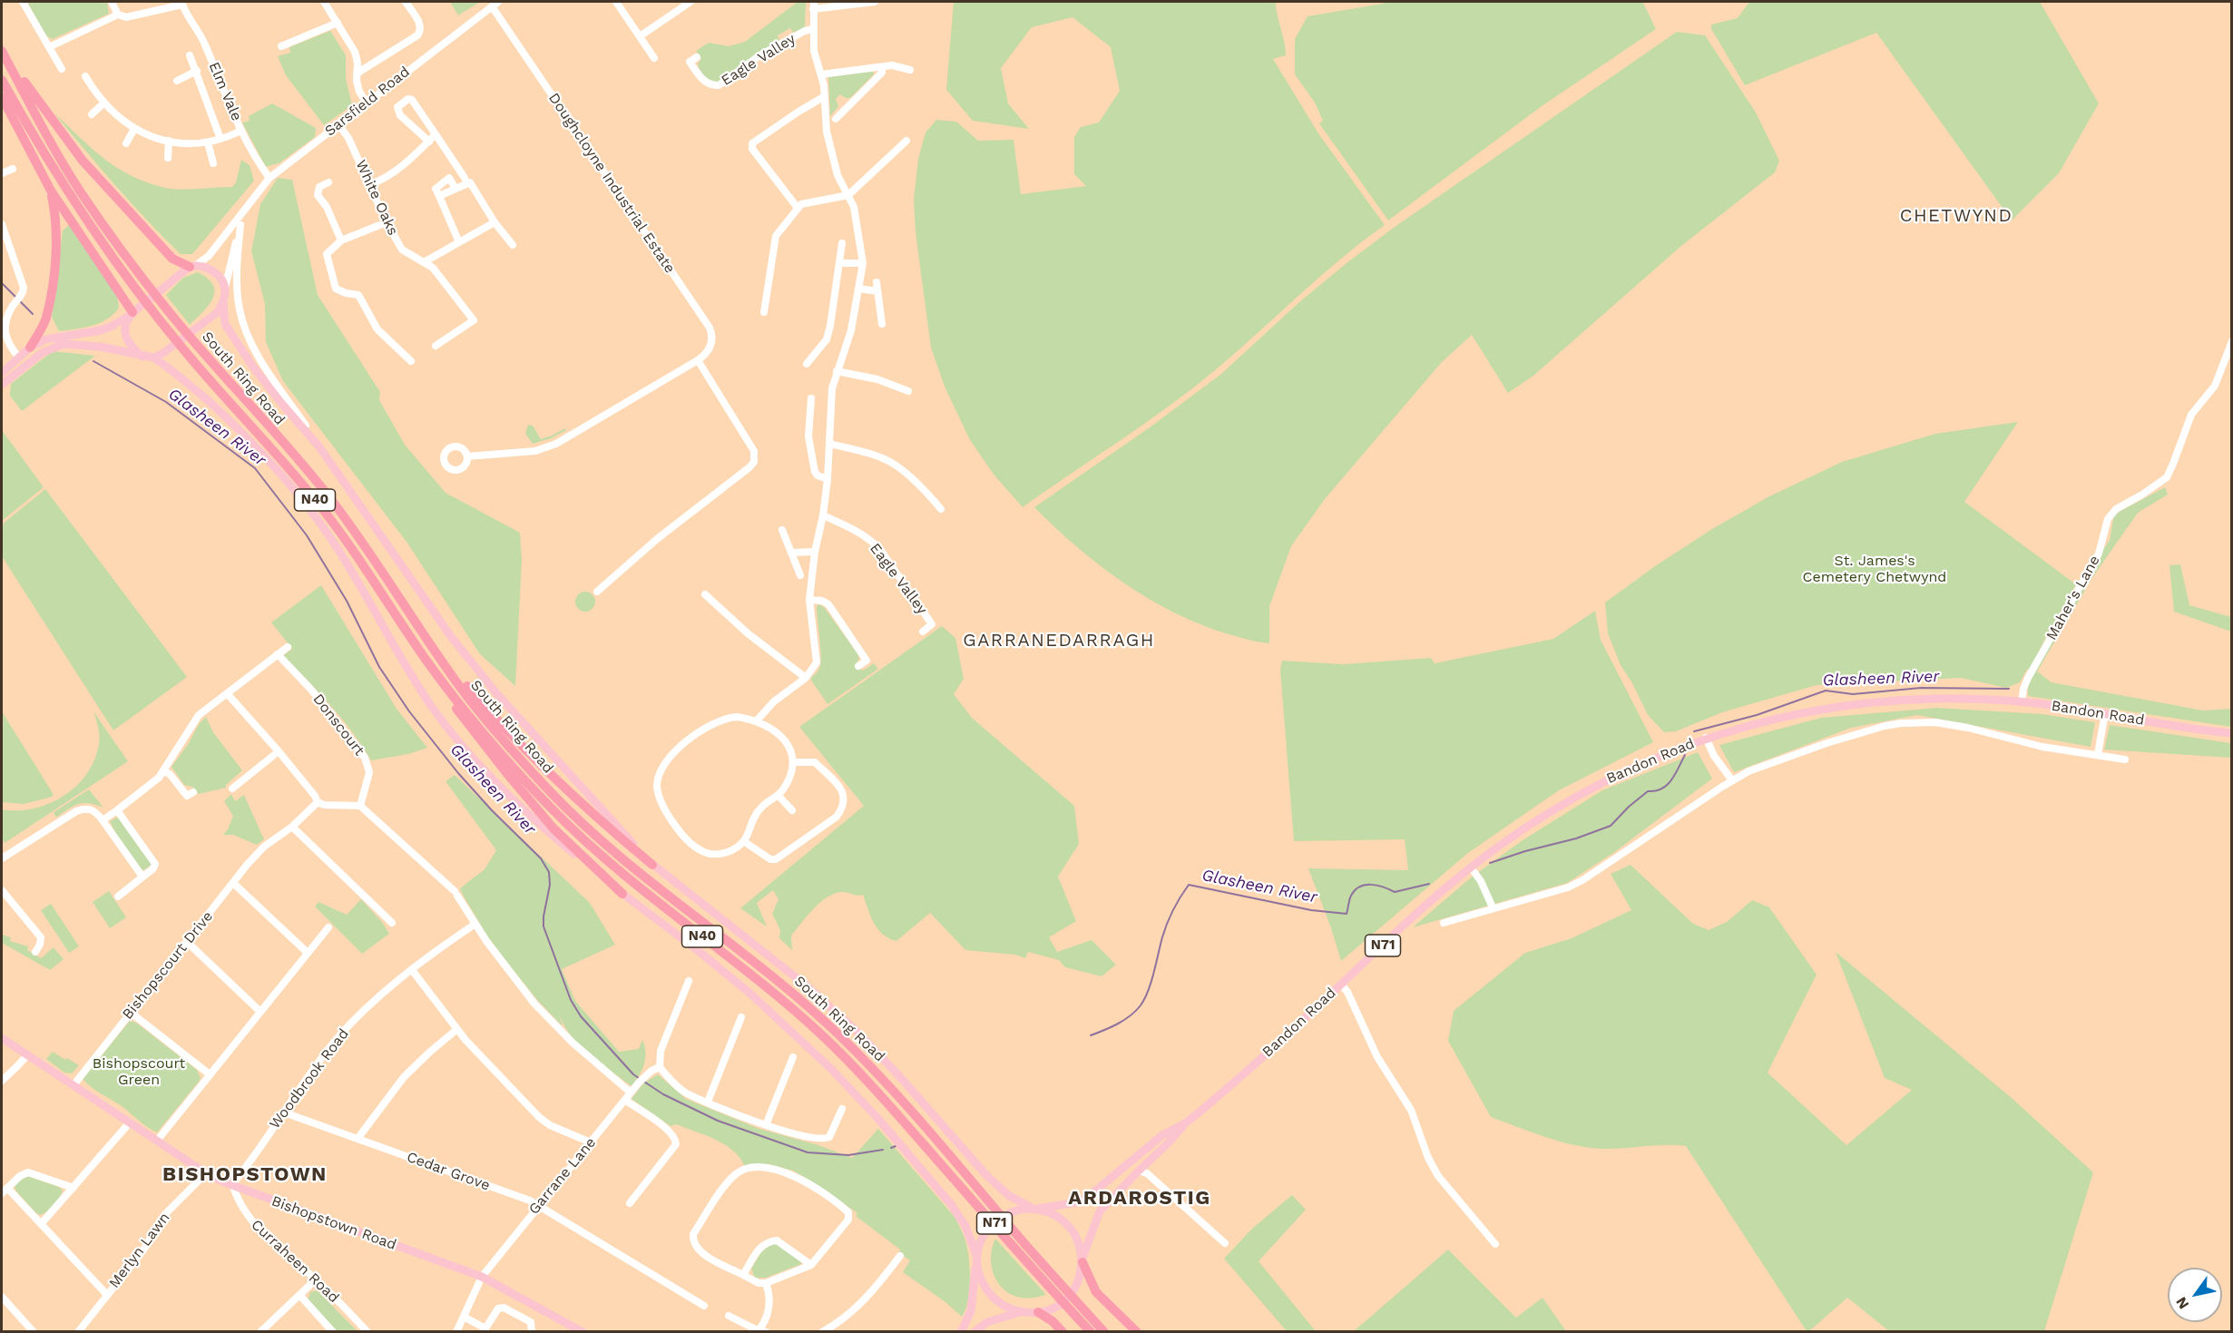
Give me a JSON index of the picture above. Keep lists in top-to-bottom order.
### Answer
{
  "streets": {
    "highway": ["South Ring Road", "N40"],
    "main road": ["Bandon Road", "N71", "Bishopstown Road"],
    "street": [
      "Eagle Valley",
      "Elm Vale",
      "Sarsfield Road",
      "Doughcloyne Industrial Estate",
      "White Oaks",
      "Maher's Lane",
      "Donscourt",
      "Bishopscourt Drive",
      "Woodbrook Road",
      "Cedar Grove",
      "Garrane Lane",
      "Merlyn Lawn",
      "Curraheen Road"
    ]
  },
  "crossings": [
    ["Elm Vale", "Sarsfield Road"],
    ["Sarsfield Road", "Doughcloyne Industrial Estate"],
    ["Sarsfield Road", "White Oaks"],
    ["N40", "Bandon Road"],
    ["N40", "N71"],
    ["Maher's Lane", "Bandon Road"],
    ["Bandon Road", "N71"],
    ["Bishopscourt Drive", "Bishopstown Road"],
    ["Woodbrook Road", "Cedar Grove"],
    ["Woodbrook Road", "Bishopstown Road"],
    ["Woodbrook Road", "Curraheen Road"],
    ["Cedar Grove", "Garrane Lane"],
    ["Garrane Lane", "Bishopstown Road"],
    ["Bishopstown Road", "Merlyn Lawn"],
    ["Bishopstown Road", "Curraheen Road"]
  ],
  "districts": [
    "CHETWYND",
    "GARRANEDARRAGH",
    "BISHOPSTOWN",
    "ARDAROSTIG"
  ],
  "water": ["Glasheen River"],
  "parks": ["St. James's Cemetery Chetwynd", "Bishopscourt Green"],
  "north": "bottom left"
}
